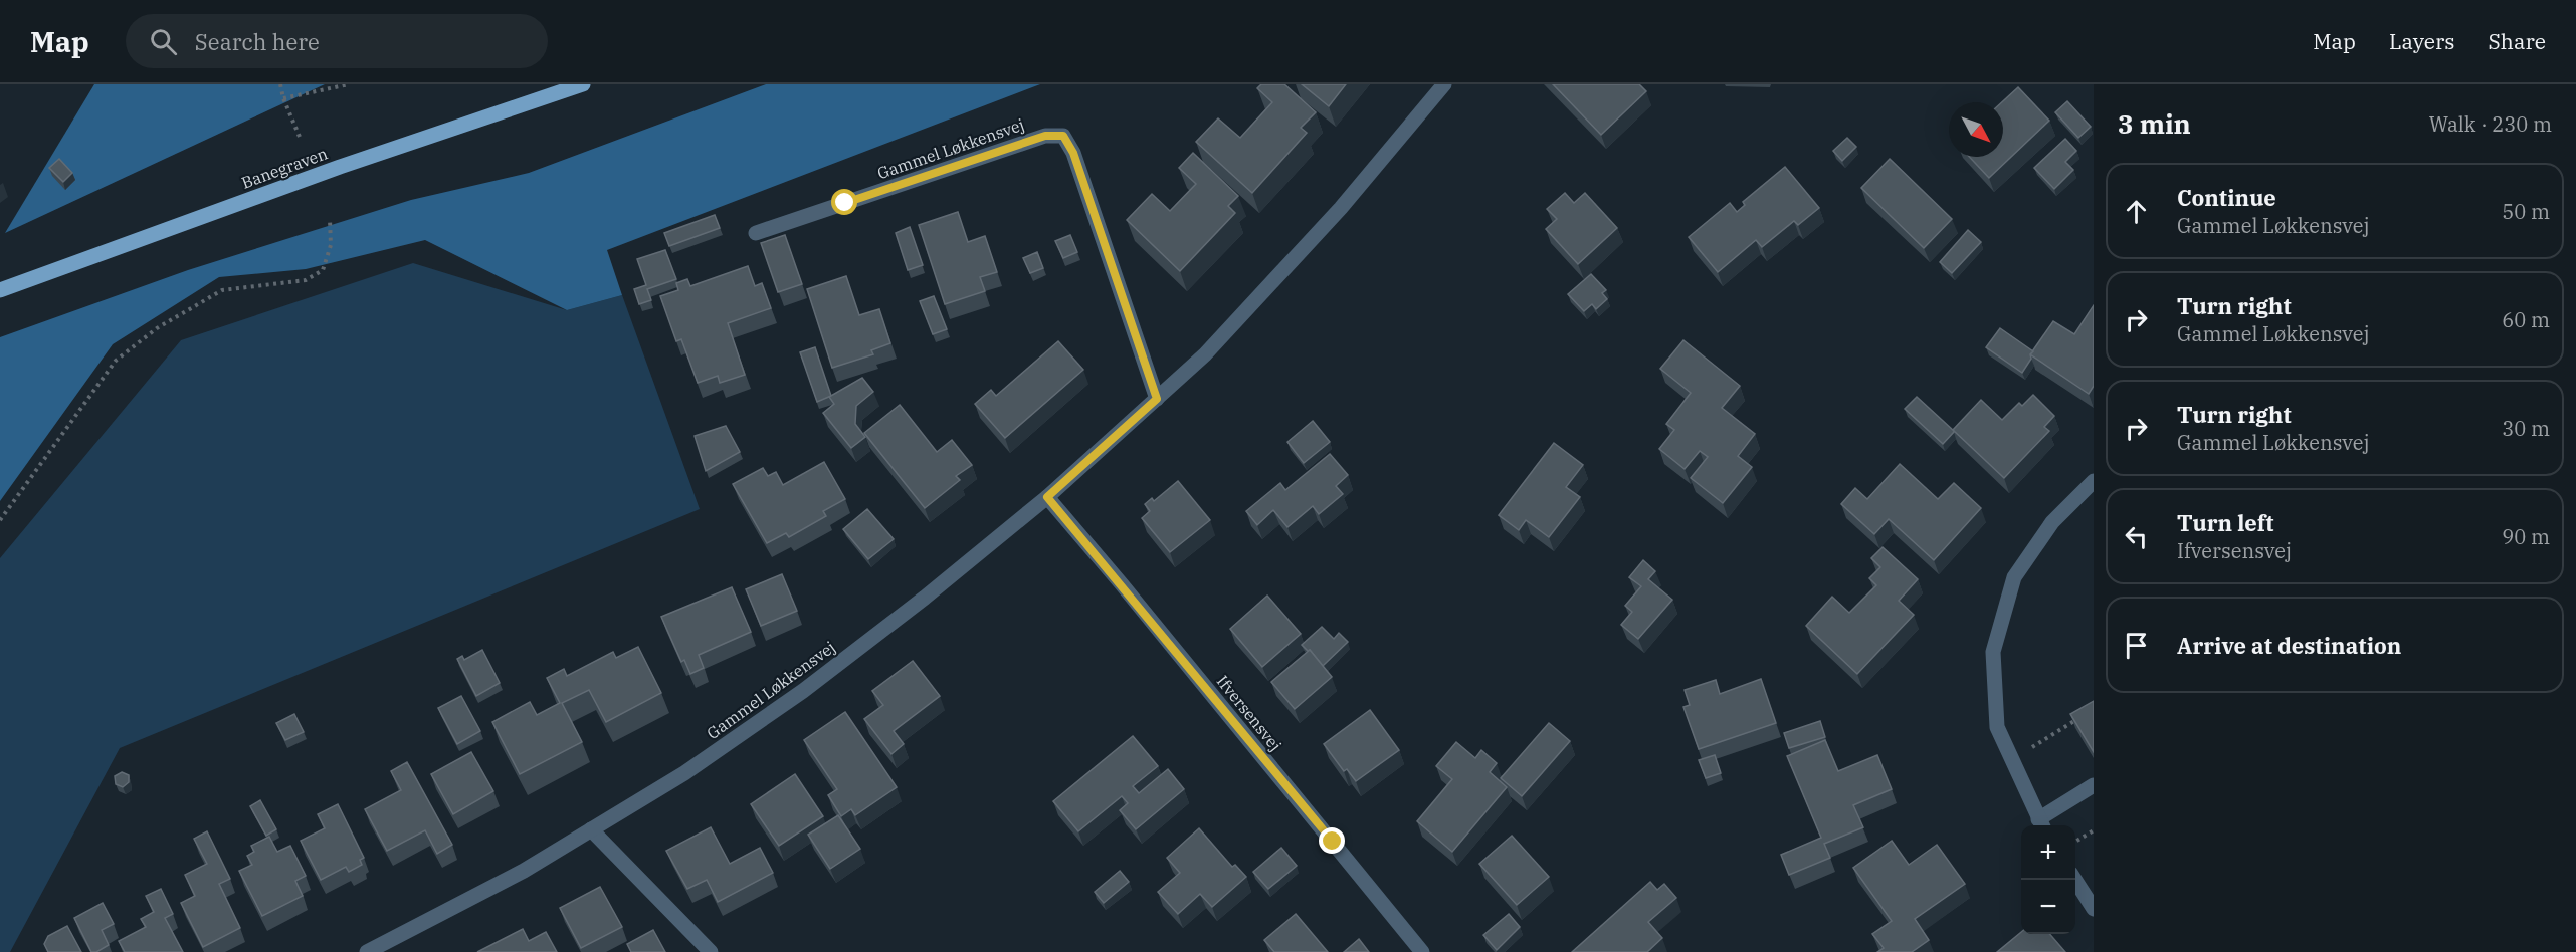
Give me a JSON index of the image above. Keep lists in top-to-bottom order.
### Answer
{
  "streets": {
    "main road": ["Banegraven"],
    "street": ["Gammel Løkkensvej", "Ifversensvej"]
  },
  "crossings": [
    ["Gammel Løkkensvej", "Ifversensvej"]
  ],
  "north": "bottom right",
  "page": {
    "header": "Map",
    "search": "Search here",
    "nav": ["Map", "Layers", "Share"],
    "heading": ["3 min", "Walk · 230 m"],
    "list": [
      ["Continue", "Gammel Løkkensvej", "50 m"],
      ["Turn right", "Gammel Løkkensvej", "60 m"],
      ["Turn right", "Gammel Løkkensvej", "30 m"],
      ["Turn left", "Ifversensvej", "90 m"],
      "Arrive at destination"
    ],
    "map_buttons": ["+", "−"]
  }
}
